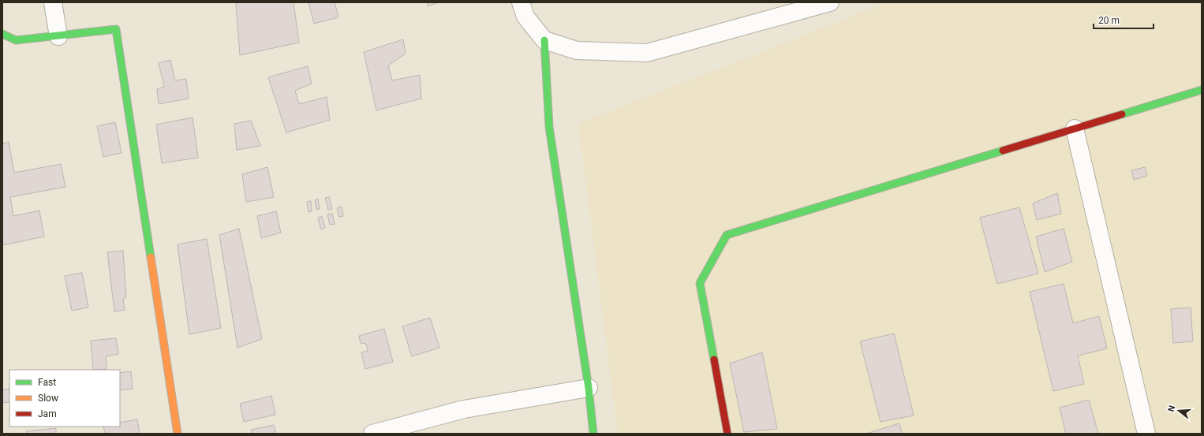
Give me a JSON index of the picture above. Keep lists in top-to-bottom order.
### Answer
{
  "legend": ["Fast", "Slow", "Jam"],
  "scale_bar": "20 m",
  "north": "left"
}
